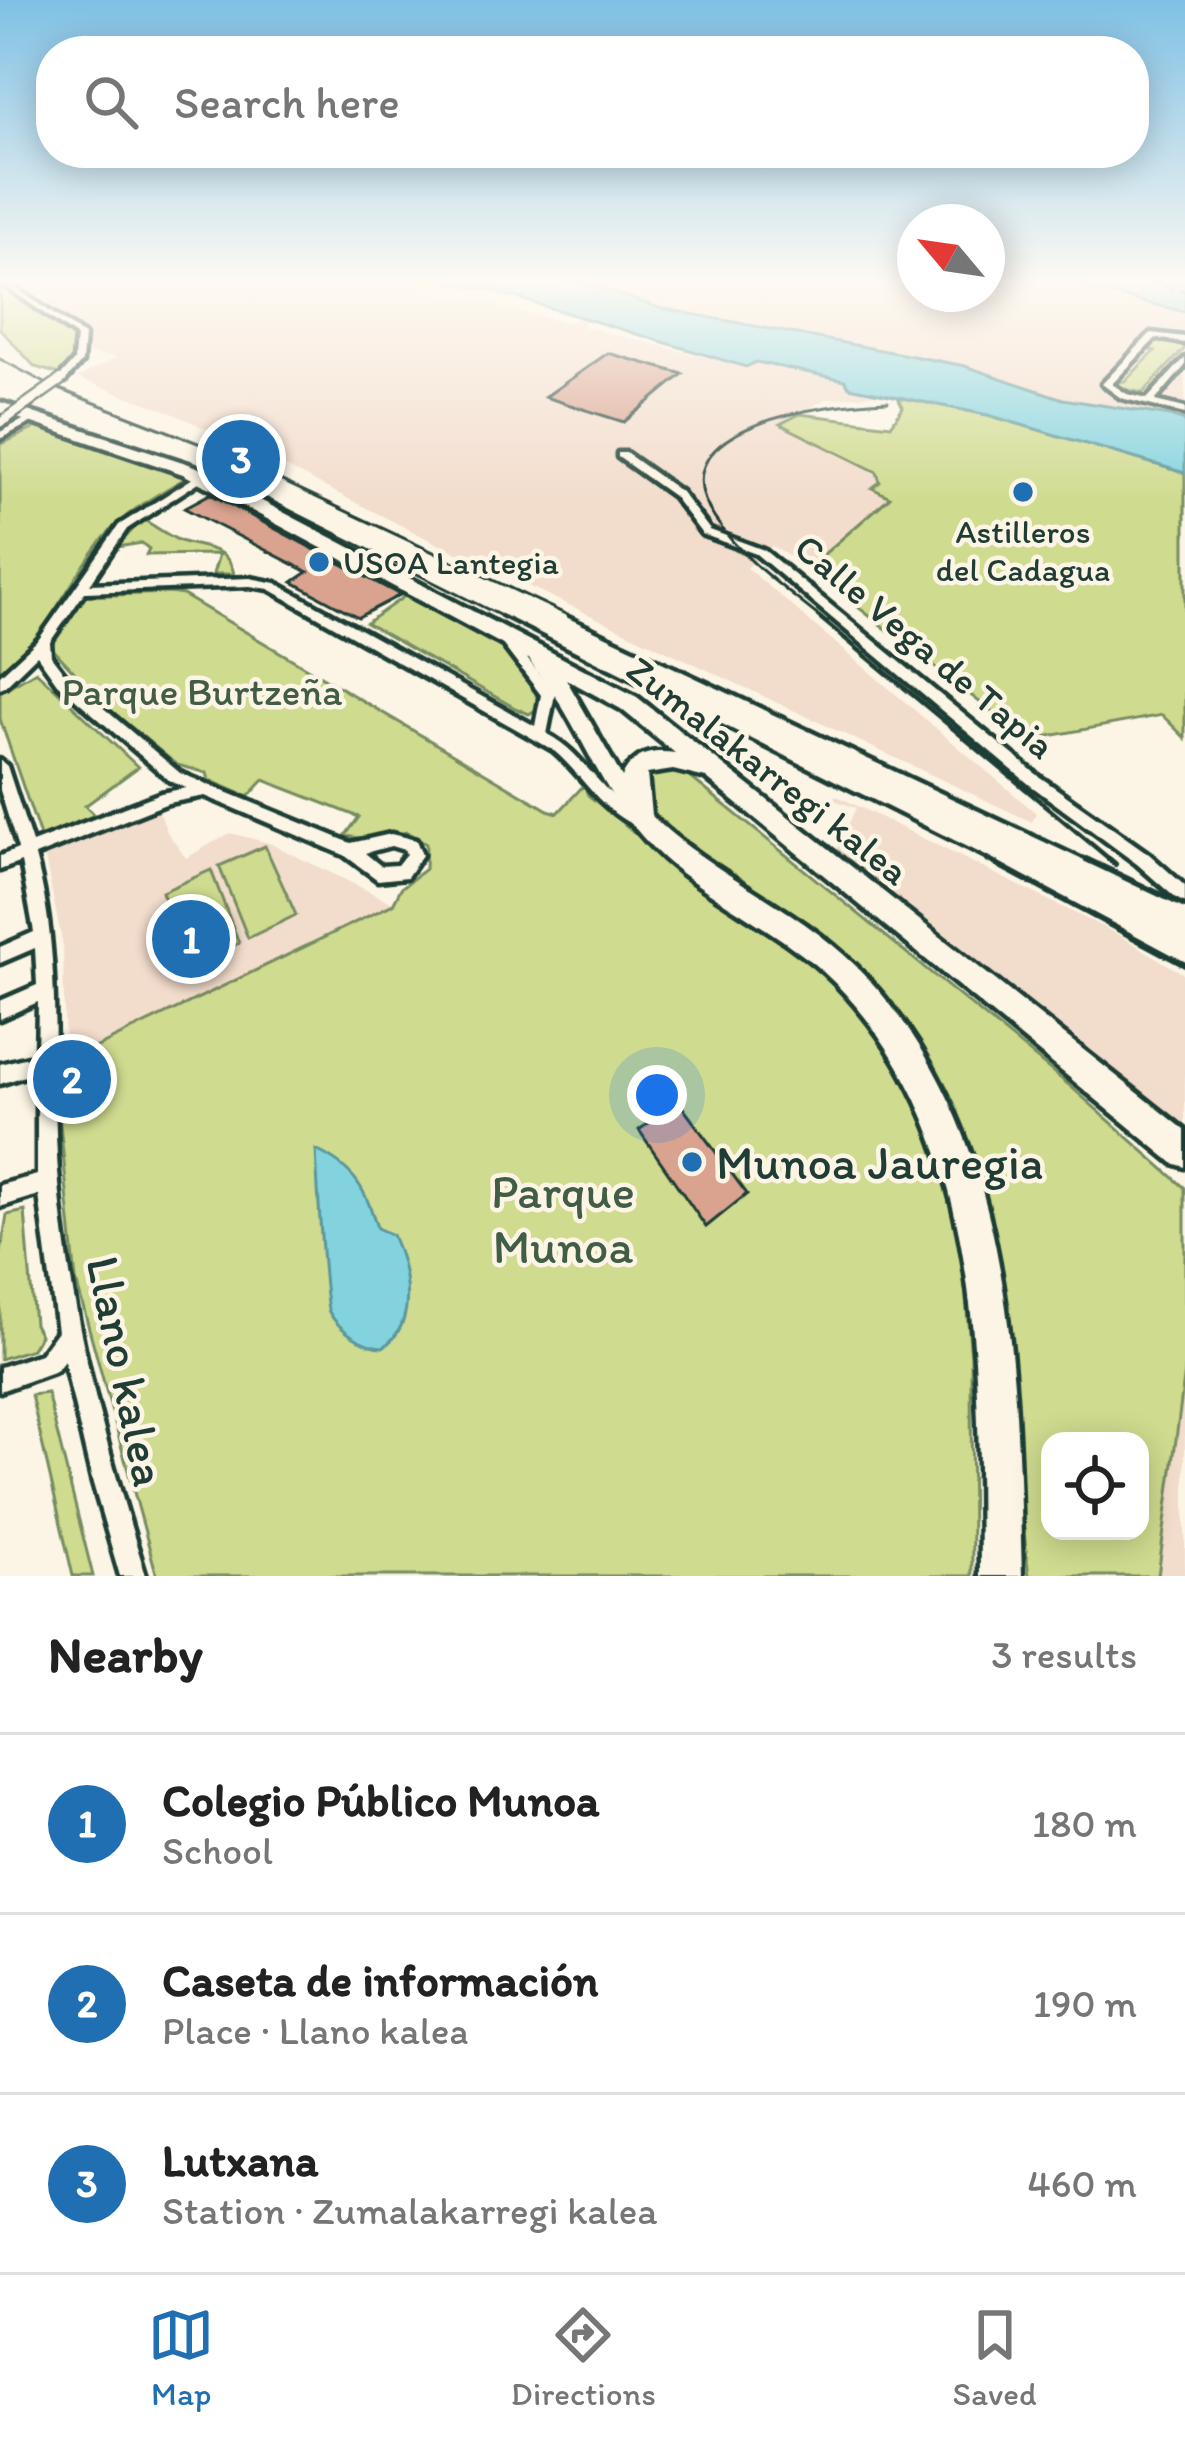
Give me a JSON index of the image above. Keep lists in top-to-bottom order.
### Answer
{
  "streets": {
    "main road": ["Zumalakarregi kalea"],
    "street": ["Calle Vega de Tapia", "Llano kalea"]
  },
  "parks": ["Parque Burtzeña", "Parque Munoa"],
  "places": ["Astilleros del Cadagua", "USOA Lantegia", "Munoa Jauregia"],
  "north": "top left",
  "page": {
    "search": "Search here",
    "pins": ["3", "1", "2"],
    "heading": ["Nearby", "3 results"],
    "list": [
      {
        "mark": "1",
        "name": "Colegio Público Munoa",
        "note": "School",
        "value": "180 m"
      },
      {
        "mark": "2",
        "name": "Caseta de información",
        "note": "Place · Llano kalea",
        "value": "190 m"
      },
      {
        "mark": "3",
        "name": "Lutxana",
        "note": "Station · Zumalakarregi kalea",
        "value": "460 m"
      }
    ],
    "nav": ["Map", "Directions", "Saved"]
  }
}
